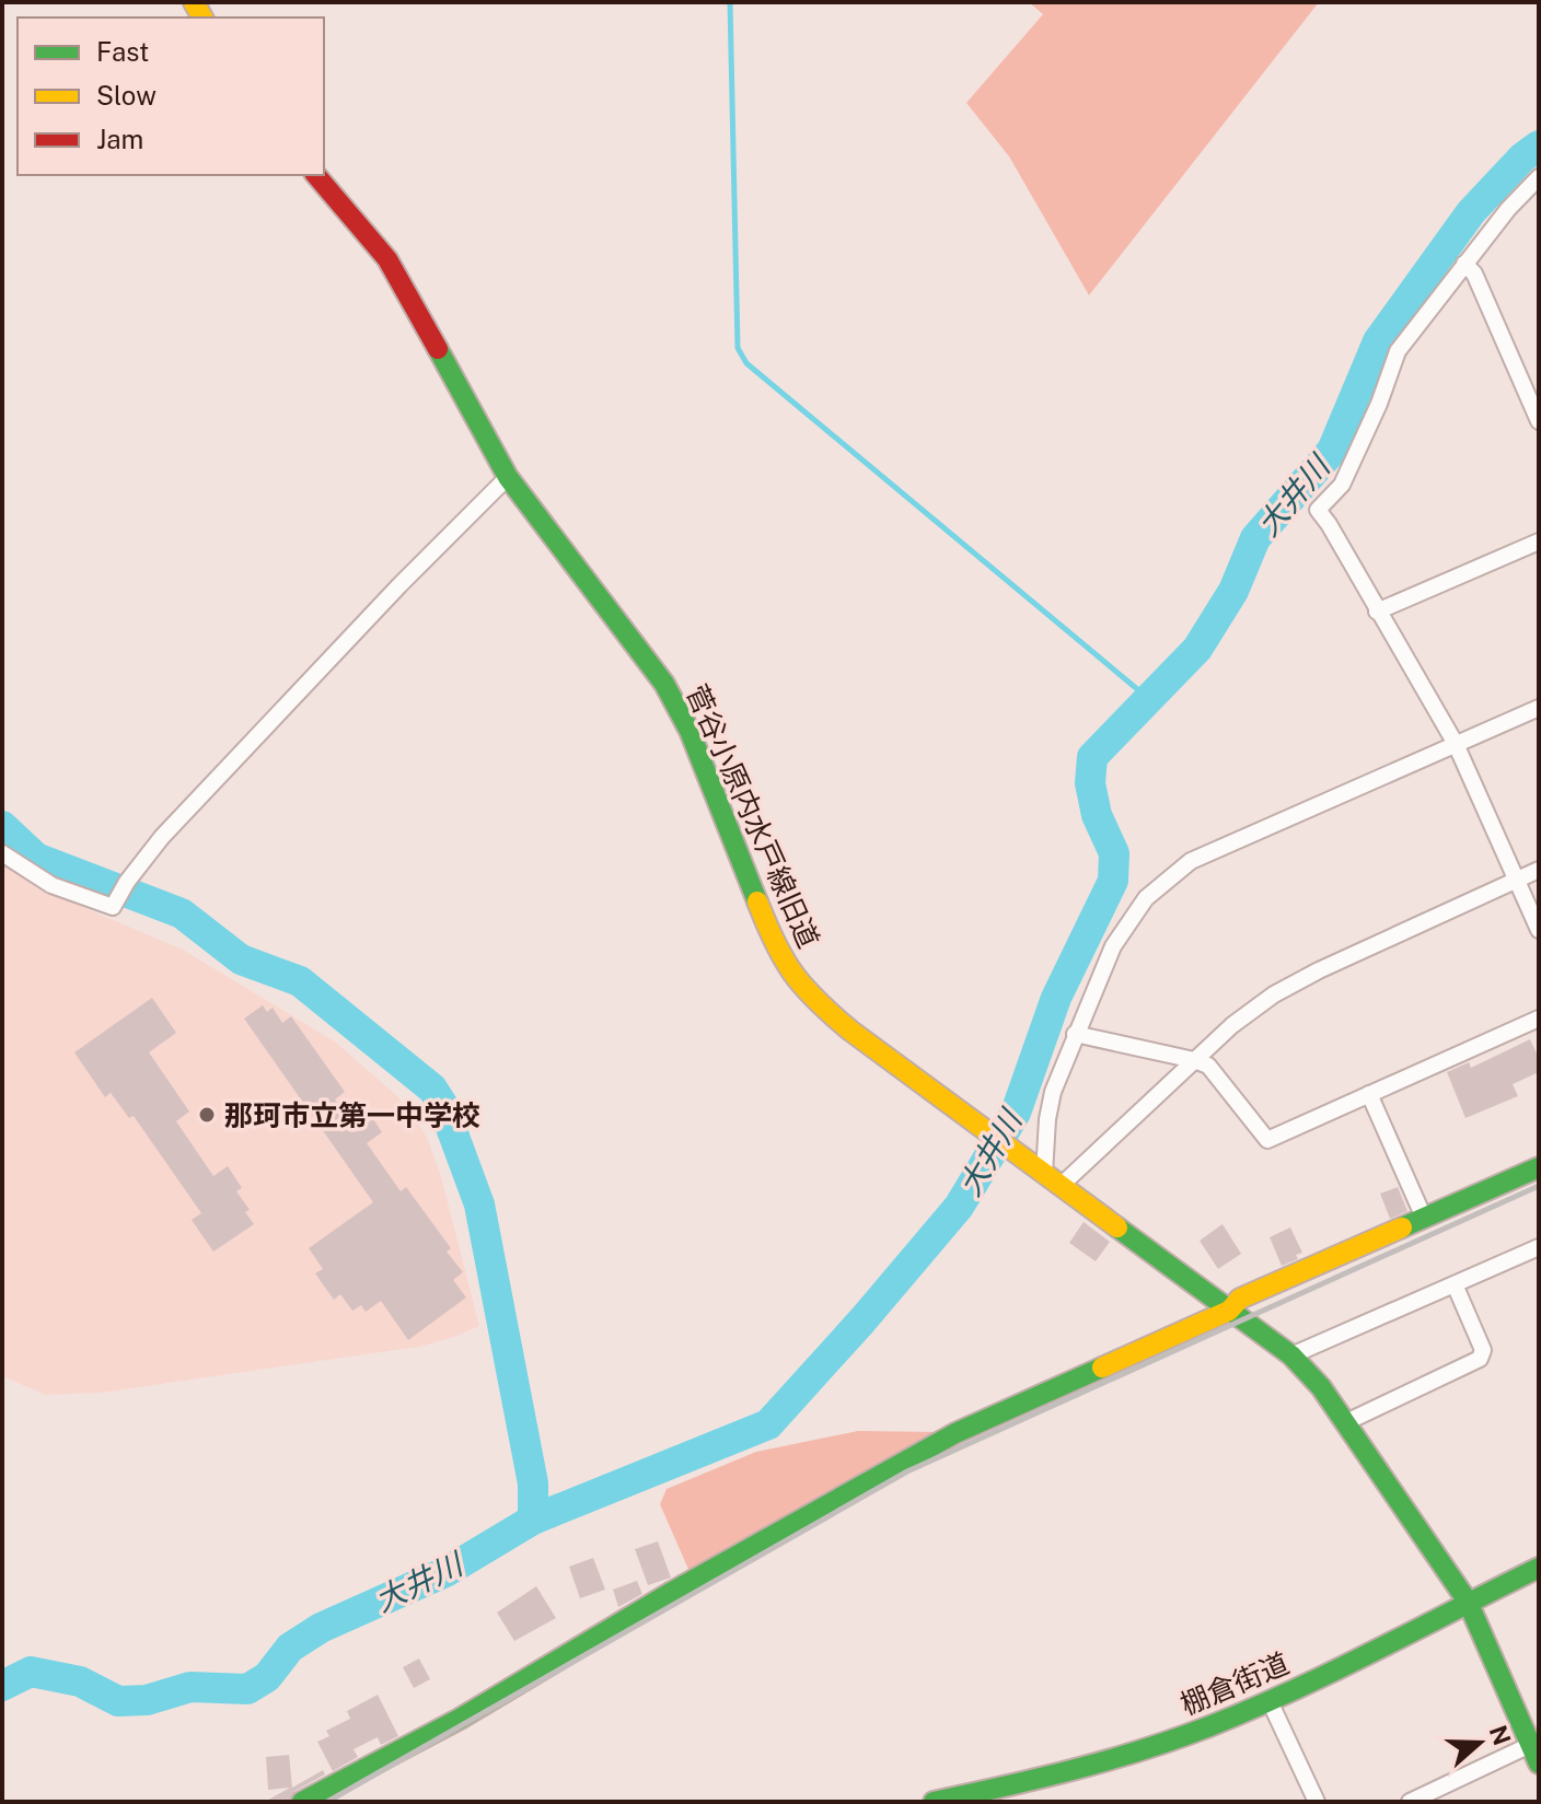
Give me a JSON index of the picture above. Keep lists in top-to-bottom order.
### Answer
{
  "streets": {
    "street": ["菅谷小原内水戸線旧道", "棚倉街道"]
  },
  "crossings": [
    ["菅谷小原内水戸線旧道", "棚倉街道"]
  ],
  "water": ["大井川"],
  "places": ["那珂市立第一中学校"],
  "legend": ["Fast", "Slow", "Jam"],
  "north": "right"
}
